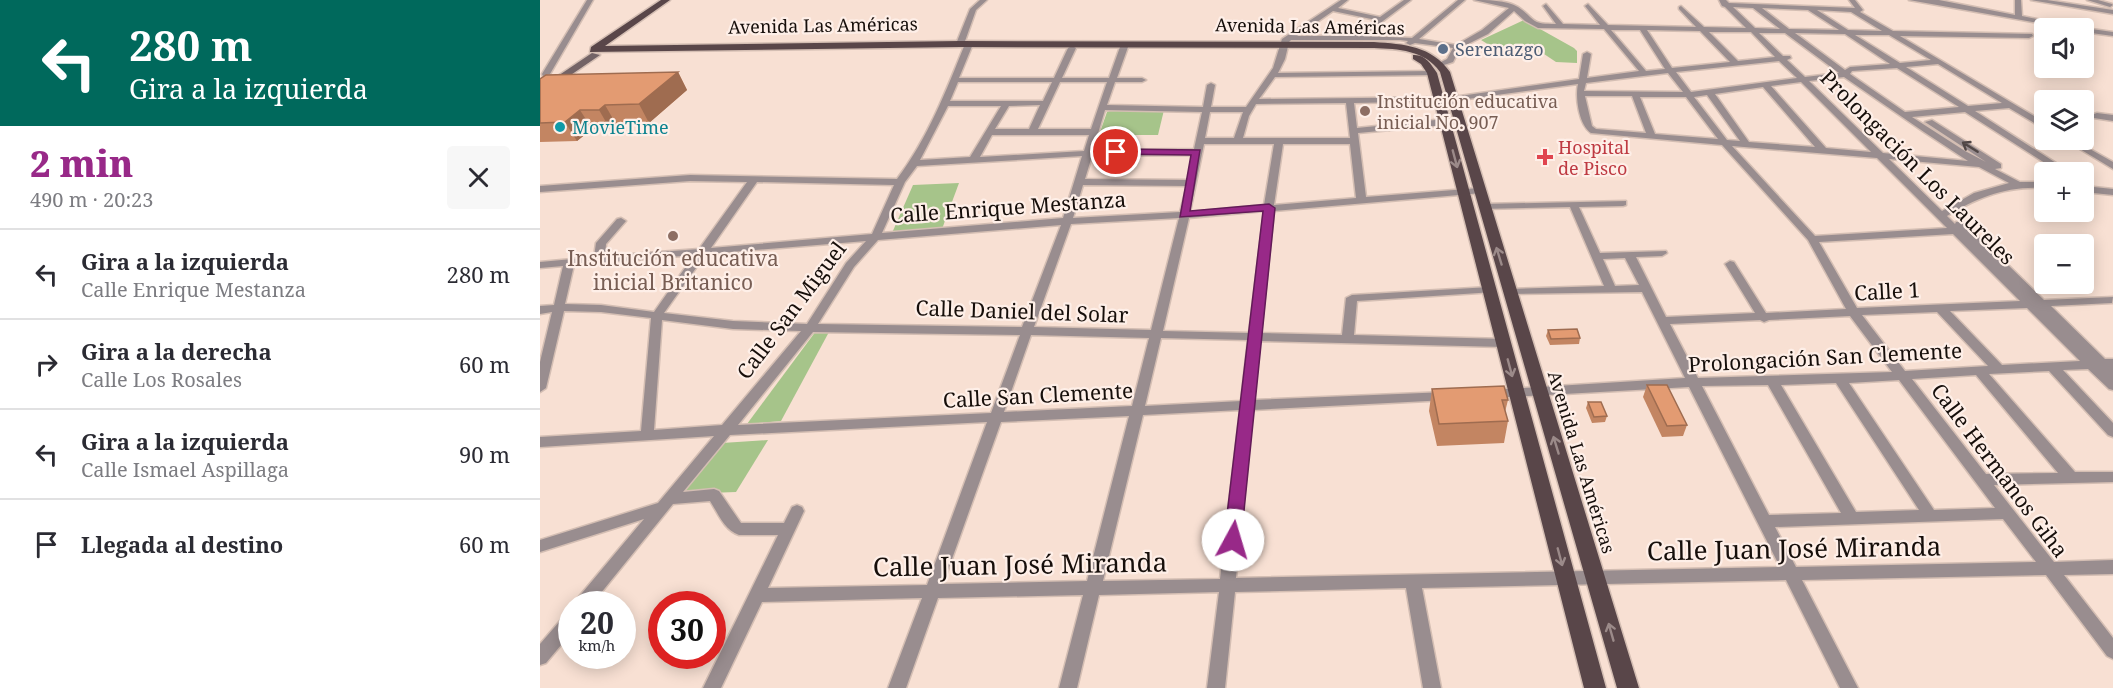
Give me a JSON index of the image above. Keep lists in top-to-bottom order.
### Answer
{
  "streets": {
    "main road": ["Avenida Las Américas"],
    "street": [
      "Prolongación Los Laureles",
      "Calle Enrique Mestanza",
      "Calle 1",
      "Calle San Miguel",
      "Calle Daniel del Solar",
      "Prolongación San Clemente",
      "Calle San Clemente",
      "Calle Hermanos Giha",
      "Calle Juan José Miranda"
    ]
  },
  "crossings": [
    ["Avenida Las Américas", "Calle Enrique Mestanza"],
    ["Avenida Las Américas", "Calle San Miguel"],
    ["Avenida Las Américas", "Calle Daniel del Solar"],
    ["Avenida Las Américas", "Prolongación San Clemente"],
    ["Avenida Las Américas", "Calle Juan José Miranda"],
    ["Prolongación Los Laureles", "Calle 1"],
    ["Prolongación Los Laureles", "Prolongación San Clemente"],
    ["Calle Enrique Mestanza", "Calle San Miguel"],
    ["Calle 1", "Calle Hermanos Giha"],
    ["Calle San Miguel", "Calle Daniel del Solar"],
    ["Calle San Miguel", "Calle San Clemente"],
    ["Prolongación San Clemente", "Calle Hermanos Giha"],
    ["Calle Hermanos Giha", "Calle Juan José Miranda"]
  ],
  "places": {
    "other": [
      "Serenazgo",
      "Institución educativa inicial No. 907",
      "MovieTime",
      "Institución educativa inicial Britanico"
    ],
    "health": ["Hospital de Pisco"]
  },
  "page": {
    "turn": ["280 m", "Gira a la izquierda"],
    "map_buttons": ["+", "−"],
    "heading": ["2 min", "490 m · 20:23"],
    "list": [
      {
        "name": "Gira a la izquierda",
        "note": "Calle Enrique Mestanza",
        "value": "280 m"
      },
      {
        "name": "Gira a la derecha",
        "note": "Calle Los Rosales",
        "value": "60 m"
      },
      {
        "name": "Gira a la izquierda",
        "note": "Calle Ismael Aspillaga",
        "value": "90 m"
      },
      {
        "name": "Llegada al destino",
        "value": "60 m"
      }
    ],
    "speed": "20 km/h",
    "limit": "30"
  }
}
